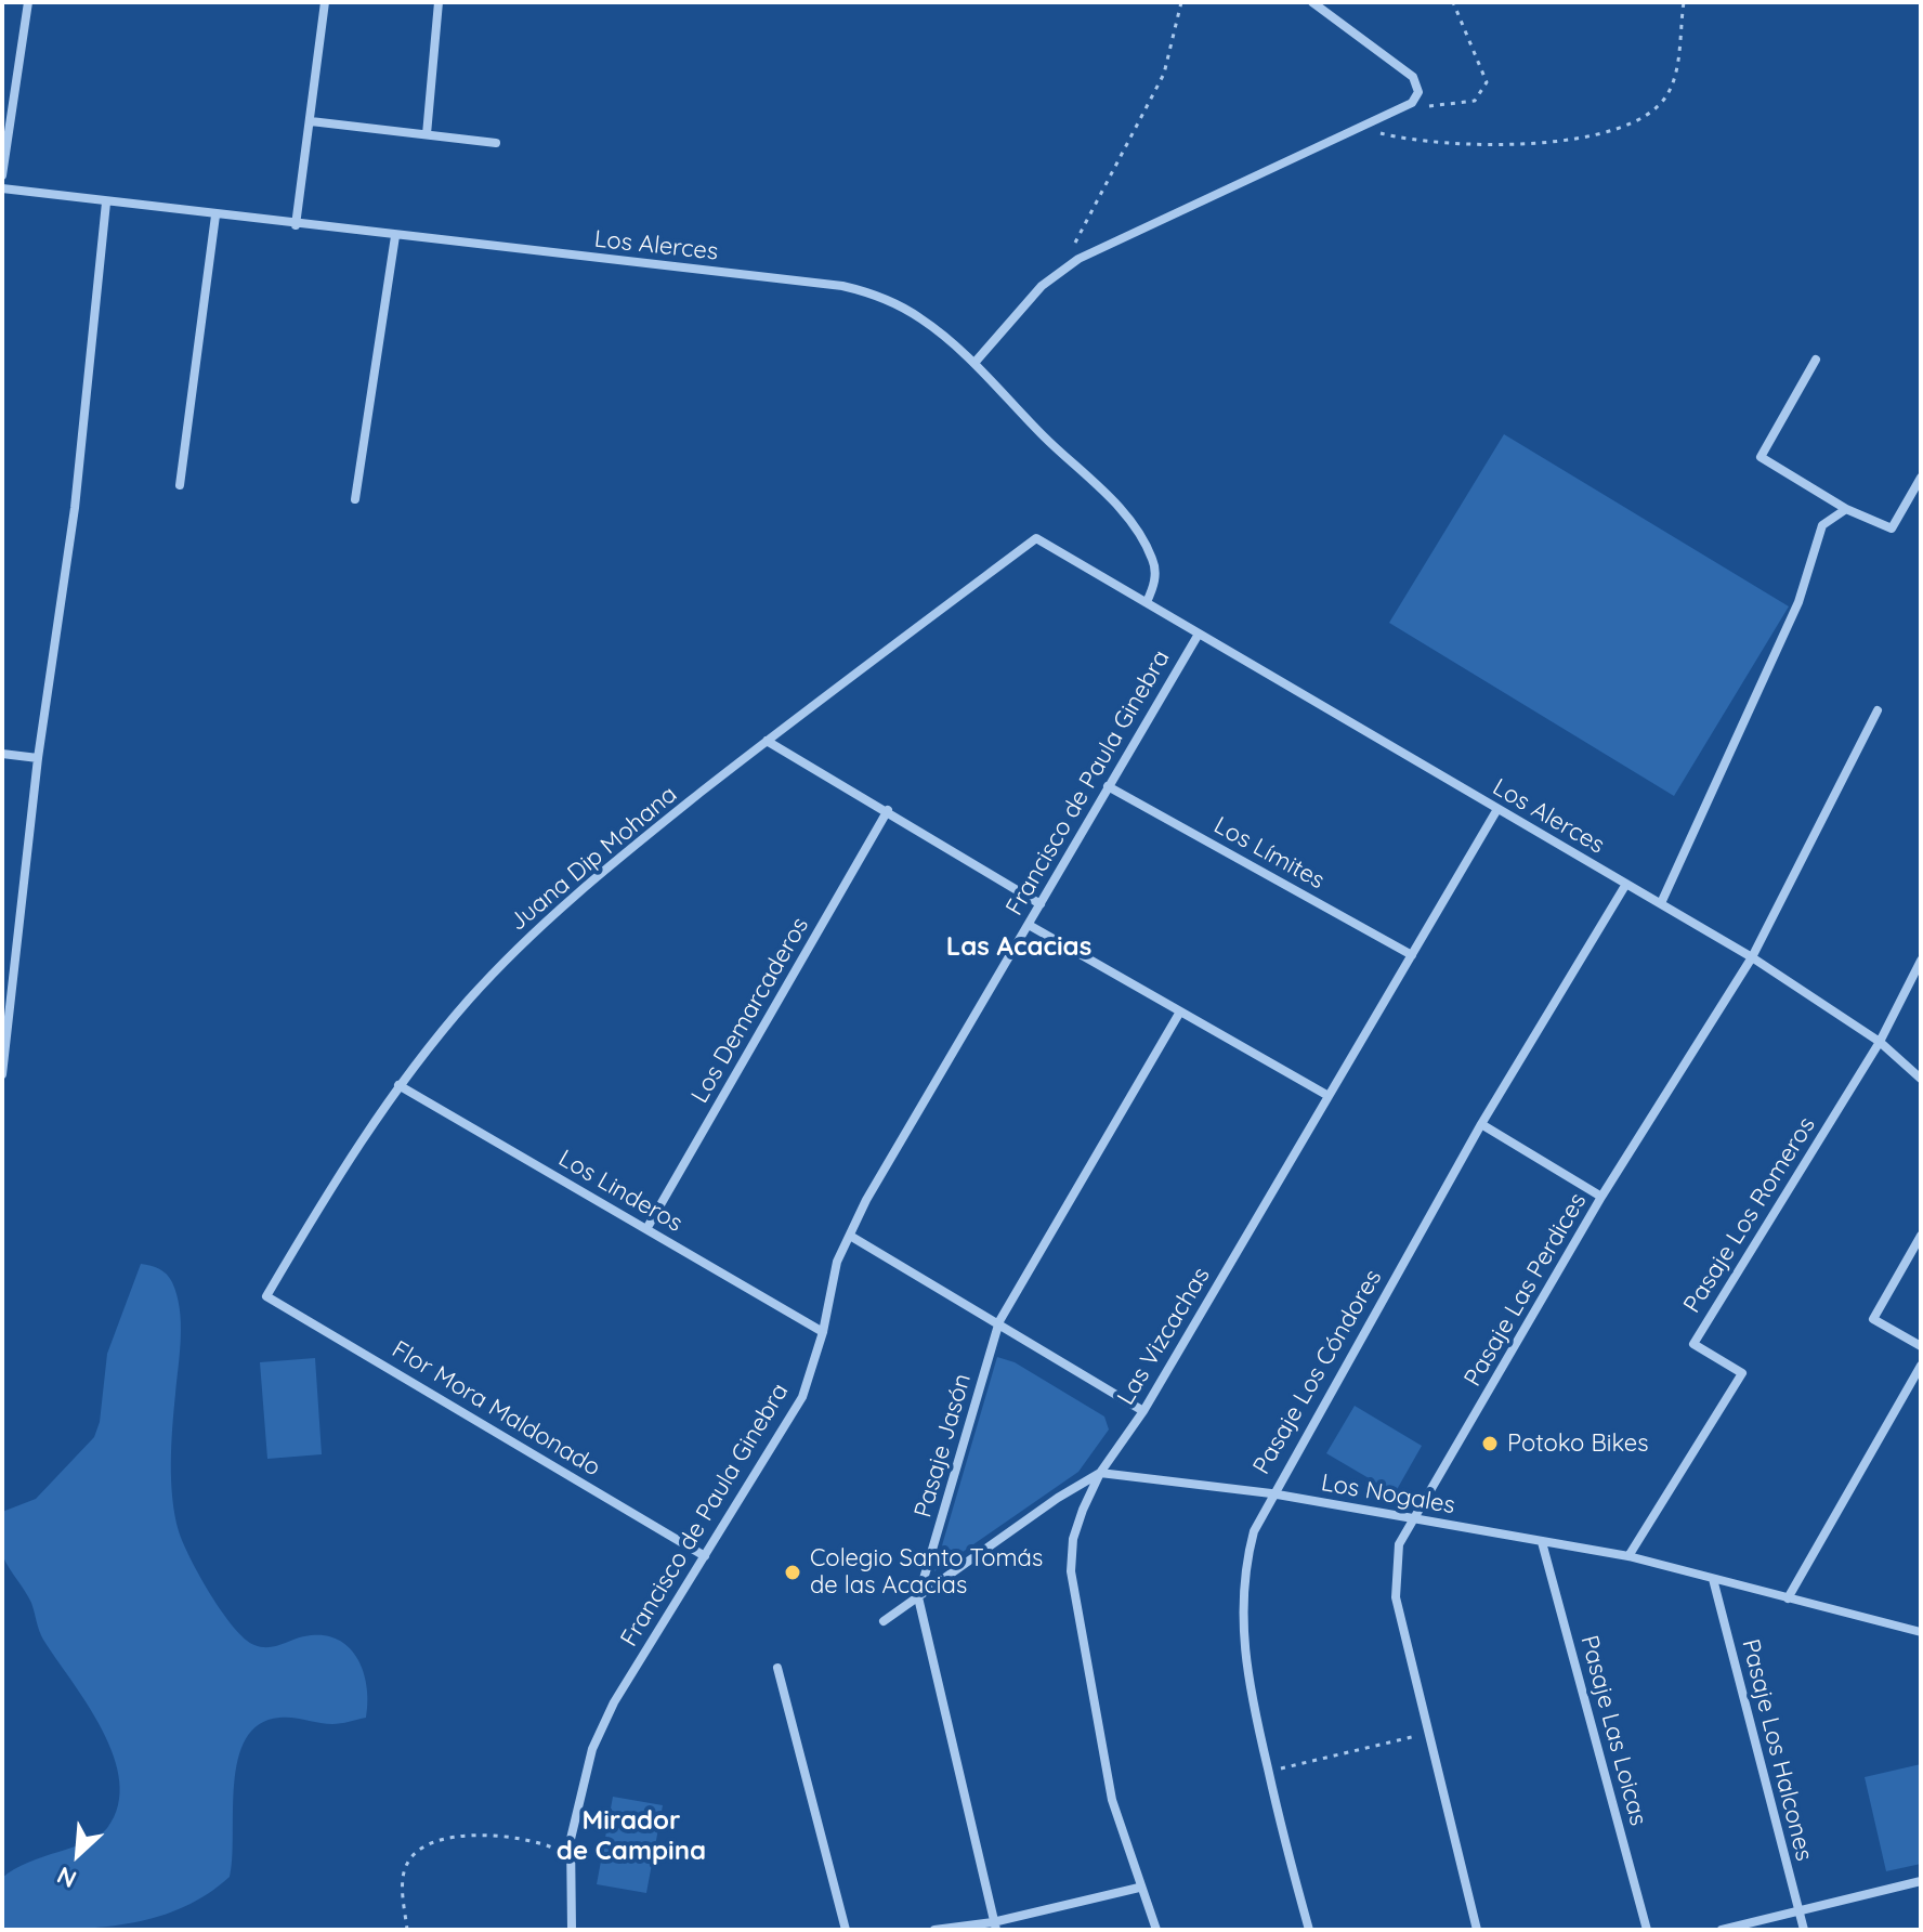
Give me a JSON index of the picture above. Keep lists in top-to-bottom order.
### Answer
{
  "streets": {
    "street": [
      "Los Alerces",
      "Francisco de Paula Ginebra",
      "Los Límites",
      "Juana Dip Mohana",
      "Los Demarcaderos",
      "Los Linderos",
      "Pasaje Los Romeros",
      "Pasaje Las Perdices",
      "Las Vizcachas",
      "Pasaje Los Cóndores",
      "Flor Mora Maldonado",
      "Pasaje Jasón",
      "Los Nogales",
      "Pasaje Las Loicas",
      "Pasaje Los Halcones"
    ]
  },
  "crossings": [
    ["Los Alerces", "Francisco de Paula Ginebra"],
    ["Los Alerces", "Juana Dip Mohana"],
    ["Los Alerces", "Pasaje Los Romeros"],
    ["Los Alerces", "Pasaje Las Perdices"],
    ["Los Alerces", "Las Vizcachas"],
    ["Los Alerces", "Pasaje Los Cóndores"],
    ["Francisco de Paula Ginebra", "Los Límites"],
    ["Francisco de Paula Ginebra", "Los Linderos"],
    ["Francisco de Paula Ginebra", "Flor Mora Maldonado"],
    ["Los Límites", "Las Vizcachas"],
    ["Juana Dip Mohana", "Los Linderos"],
    ["Juana Dip Mohana", "Flor Mora Maldonado"],
    ["Los Demarcaderos", "Los Linderos"],
    ["Pasaje Los Romeros", "Los Nogales"],
    ["Pasaje Las Perdices", "Los Nogales"],
    ["Las Vizcachas", "Los Nogales"],
    ["Pasaje Los Cóndores", "Los Nogales"],
    ["Los Nogales", "Pasaje Las Loicas"],
    ["Los Nogales", "Pasaje Los Halcones"]
  ],
  "districts": ["Las Acacias", "Mirador de Campina"],
  "places": ["Potoko Bikes", "Colegio Santo Tomás de las Acacias"],
  "north": "bottom left"
}
